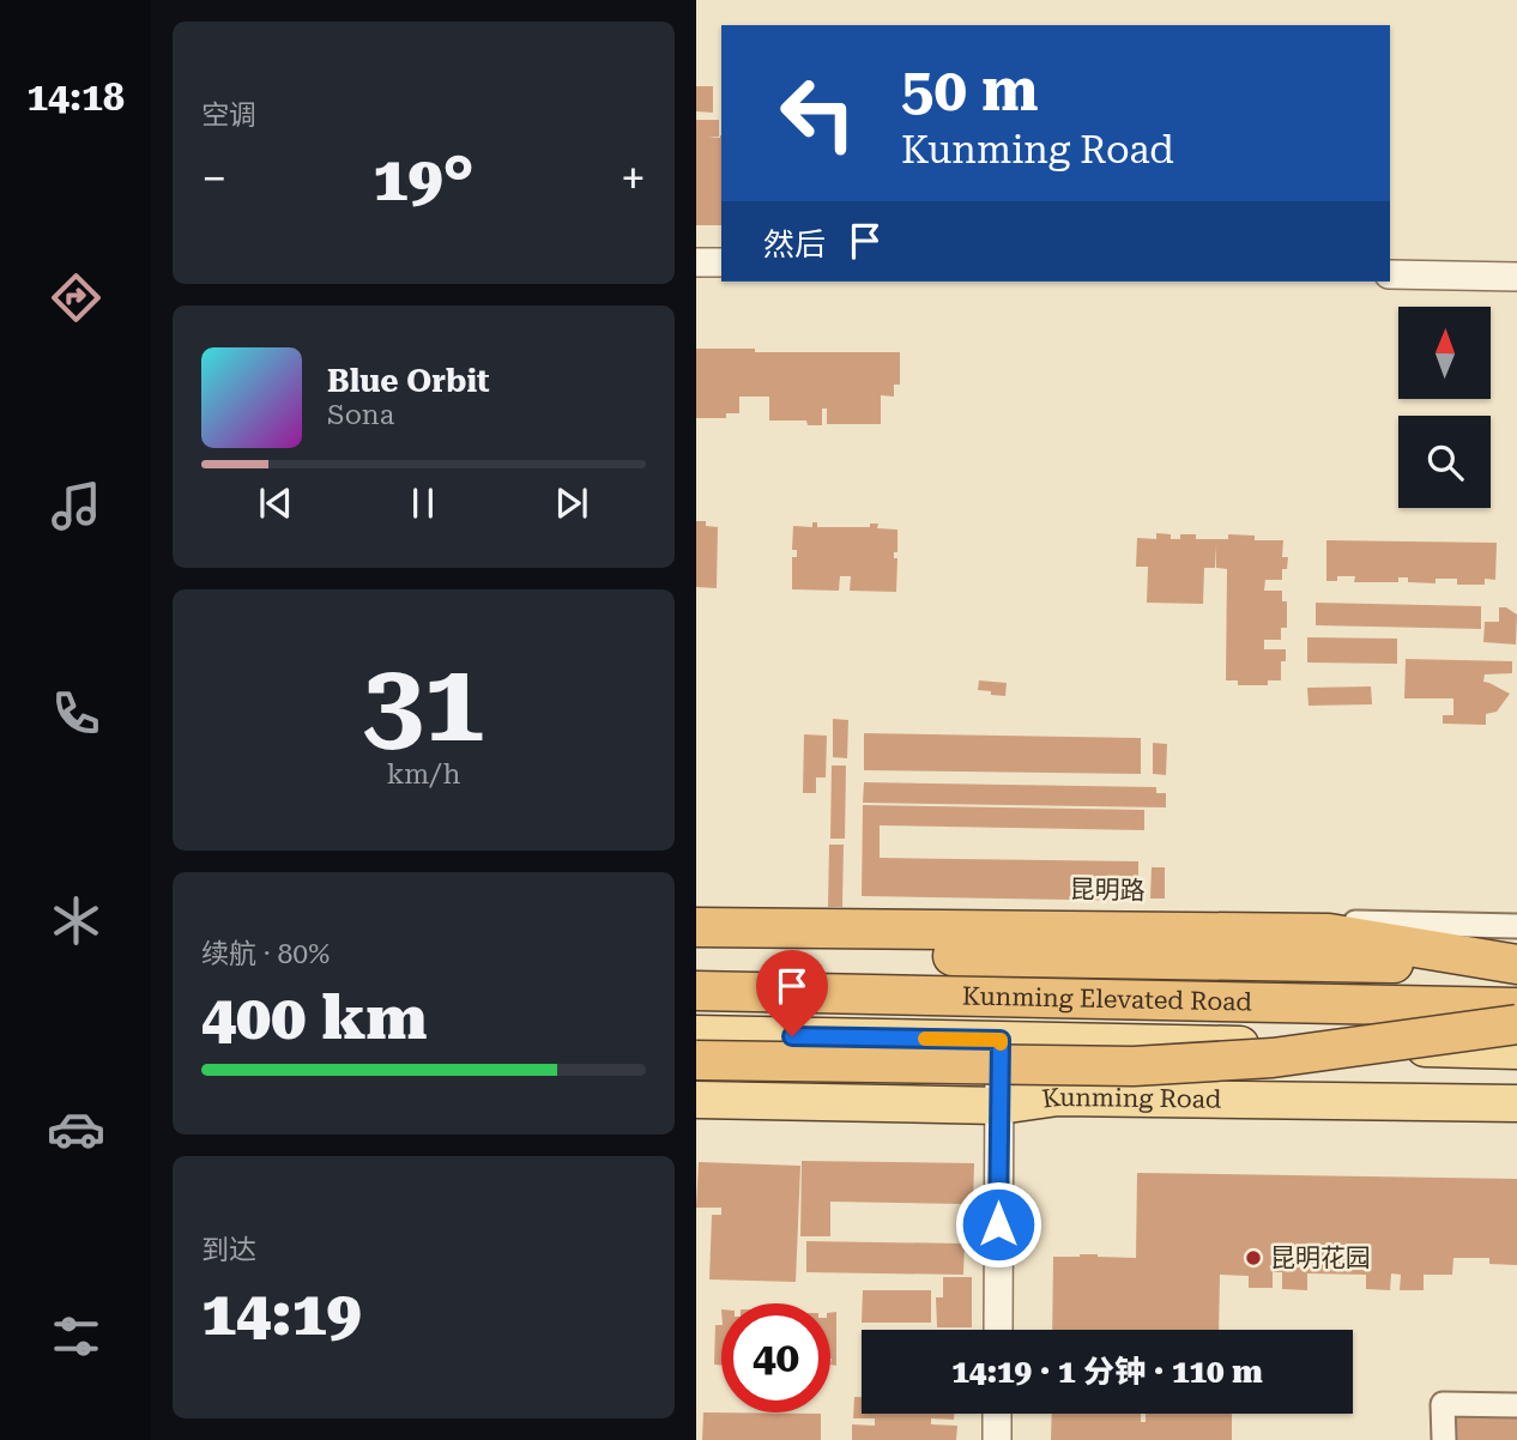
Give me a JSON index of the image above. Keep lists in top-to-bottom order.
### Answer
{
  "streets": {
    "highway": ["Kunming Elevated Road"],
    "main road": ["Kunming Road"],
    "street": ["昆明路"]
  },
  "places": ["昆明花园"],
  "north": "top",
  "page": {
    "tabs": "14:18",
    "tile": [
      "空调",
      ["31", "km/h"],
      ["续航 · 80%", "400 km"],
      ["到达", "14:19"]
    ],
    "turn": ["50 m", "Kunming Road"],
    "heat": ["−", "19°", "+"],
    "then": "然后",
    "song": ["Blue Orbit", "Sona"],
    "limit": "40",
    "trip": "14:19 · 1 分钟 · 110 m"
  }
}
